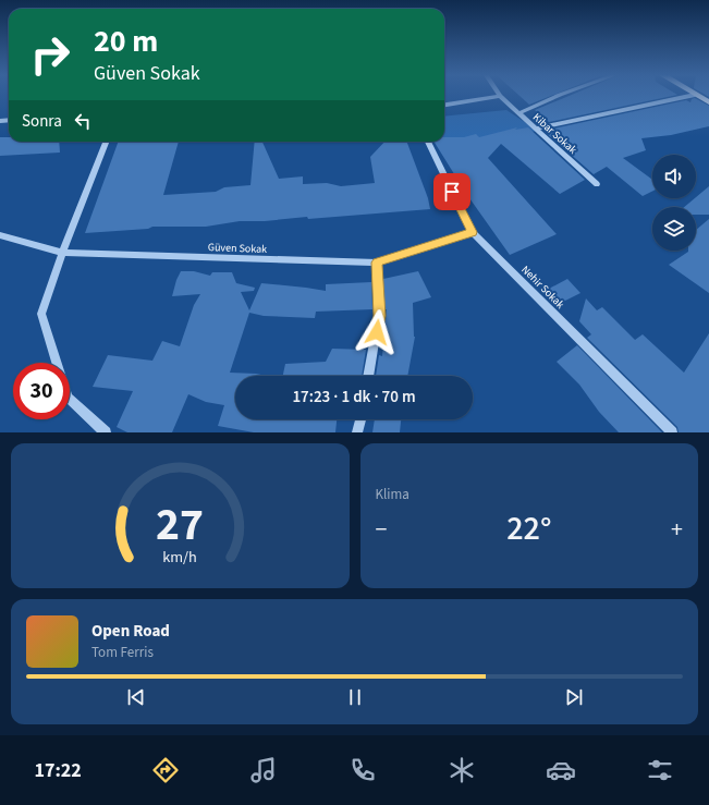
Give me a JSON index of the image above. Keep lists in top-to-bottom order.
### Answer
{
  "streets": {
    "street": ["Kibar Sokak", "Güven Sokak", "Nehir Sokak"]
  },
  "crossings": [
    ["Güven Sokak", "Nehir Sokak"]
  ],
  "page": {
    "turn": ["20 m", "Güven Sokak"],
    "then": "Sonra",
    "limit": "30",
    "trip": "17:23 · 1 dk · 70 m",
    "tile": "Klima",
    "heat": ["−", "22°", "+"],
    "song": ["Open Road", "Tom Ferris"],
    "tabs": "17:22",
    "gauge": ["27", "km/h"]
  }
}
